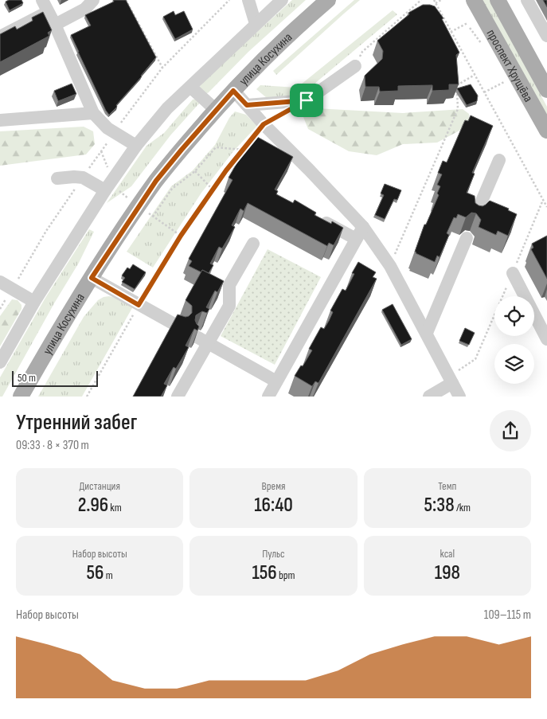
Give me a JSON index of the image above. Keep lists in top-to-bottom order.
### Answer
{
  "streets": {
    "main road": ["улица Косухина", "проспект Хрущёва"]
  },
  "scale_bar": "50 m",
  "page": {
    "scale": "50 m",
    "heading": ["Утренний забег", "09:33 · 8 × 370 m"],
    "stats": [
      ["Дистанция", "2.96 km"],
      ["Время", "16:40"],
      ["Темп", "5:38 /km"],
      ["Набор высоты", "56 m"],
      ["Пульс", "156 bpm"],
      ["kcal", "198"]
    ],
    "chart": ["Набор высоты", "109–115 m"]
  }
}
